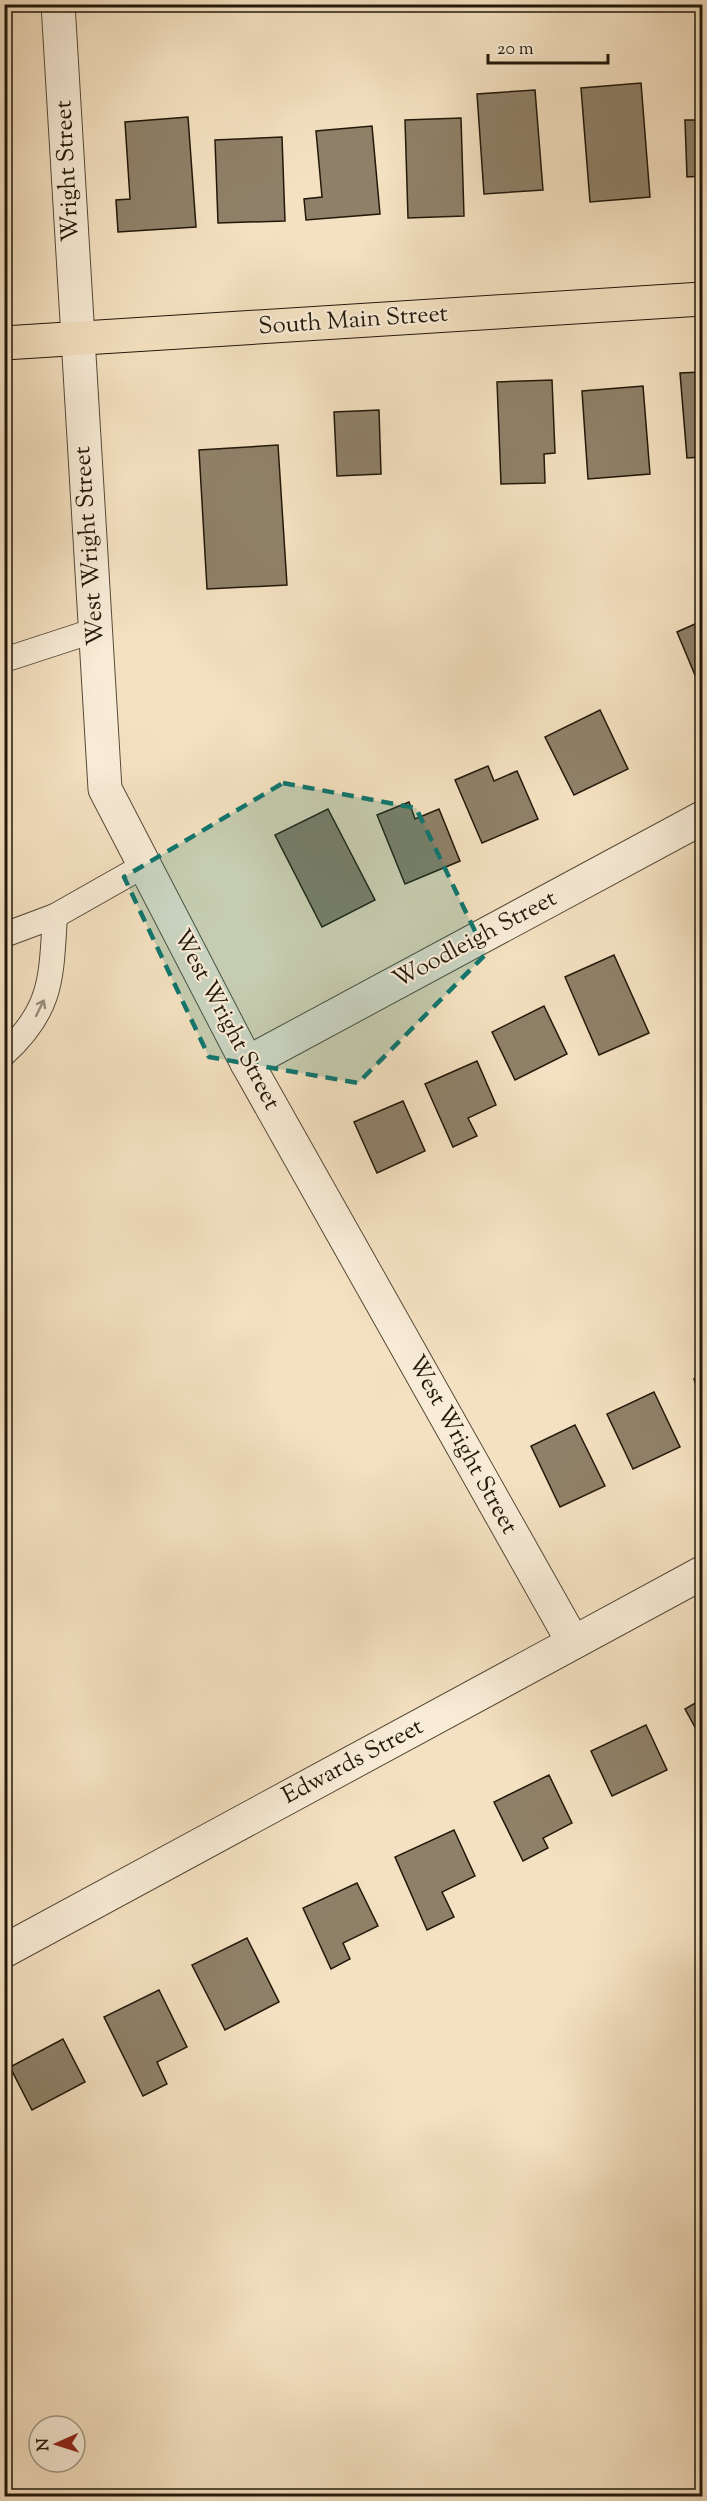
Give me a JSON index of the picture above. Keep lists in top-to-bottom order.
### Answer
{
  "streets": {
    "main road": ["South Main Street"],
    "street": [
      "Wright Street",
      "West Wright Street",
      "Woodleigh Street",
      "Edwards Street"
    ]
  },
  "crossings": [
    ["Wright Street", "South Main Street"],
    ["Wright Street", "West Wright Street"],
    ["South Main Street", "West Wright Street"],
    ["West Wright Street", "Woodleigh Street"],
    ["West Wright Street", "Edwards Street"]
  ],
  "scale_bar": "20 m",
  "north": "left"
}
